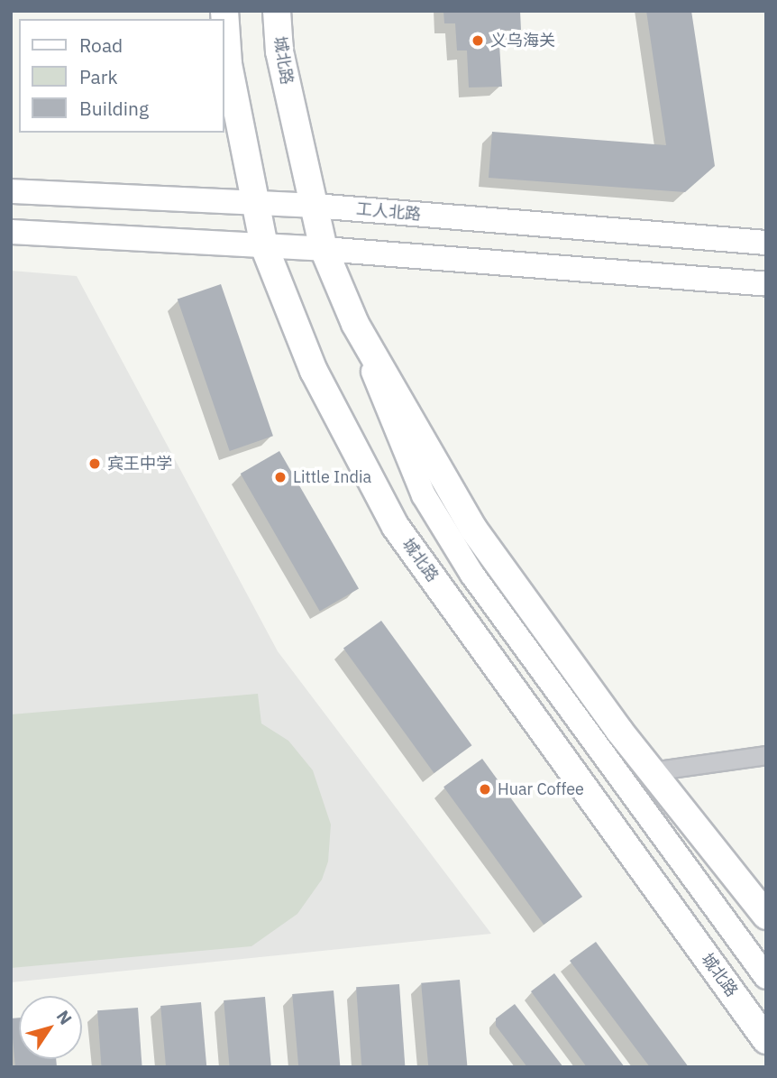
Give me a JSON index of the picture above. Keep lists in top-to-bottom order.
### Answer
{
  "streets": {
    "main road": ["城北路", "工人北路"]
  },
  "crossings": [
    ["城北路", "工人北路"]
  ],
  "places": [
    "义乌海关",
    "宾王中学",
    "Little India",
    "Huar Coffee"
  ],
  "legend": ["Road", "Park", "Building"],
  "north": "top right"
}
